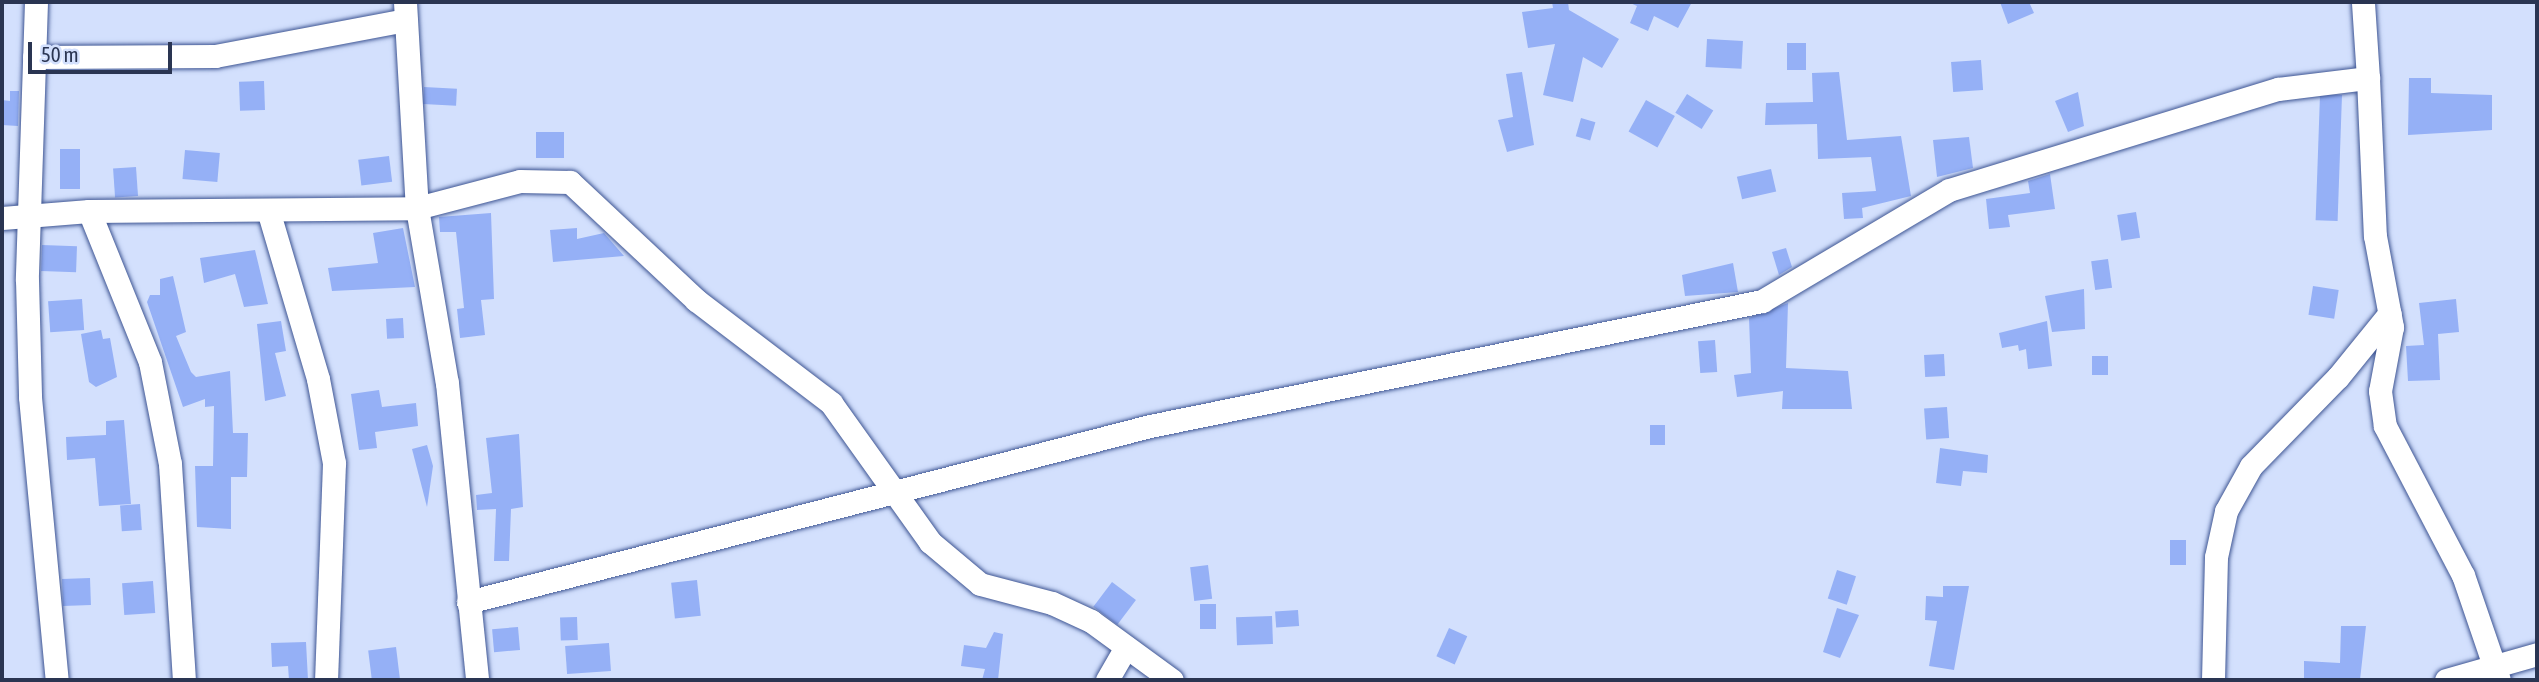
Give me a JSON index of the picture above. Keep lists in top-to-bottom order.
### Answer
{
  "scale_bar": "50 m"
}
